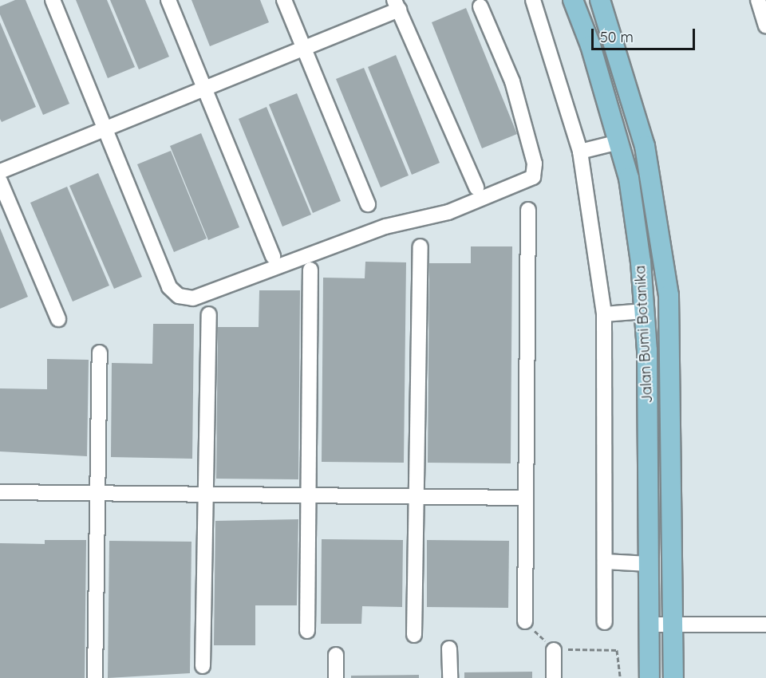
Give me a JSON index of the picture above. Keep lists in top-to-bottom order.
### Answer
{
  "streets": {
    "main road": ["Jalan Bumi Botanika"]
  },
  "scale_bar": "50 m"
}
